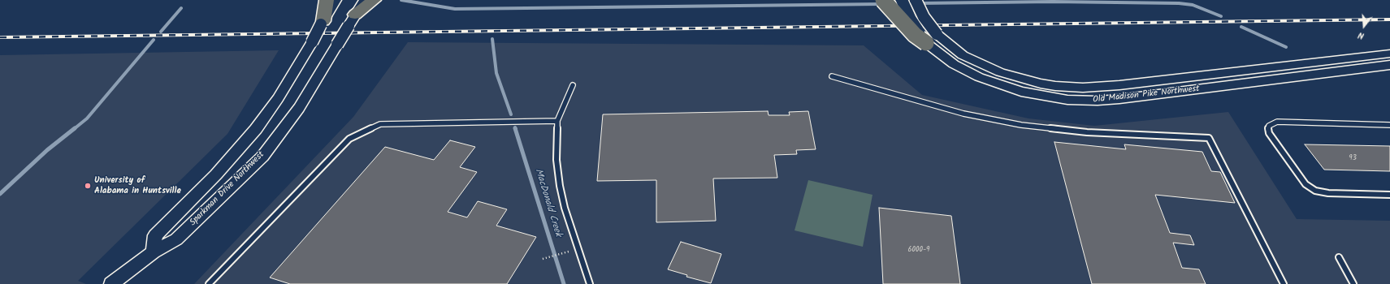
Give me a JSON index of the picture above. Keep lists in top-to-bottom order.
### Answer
{
  "streets": {
    "main road": ["Old Madison Pike Northwest", "Sparkman Drive Northwest"]
  },
  "water": ["MacDonald Creek"],
  "places": ["University of Alabama in Huntsville"],
  "house_numbers": ["93", "6000-9"],
  "north": "bottom"
}
